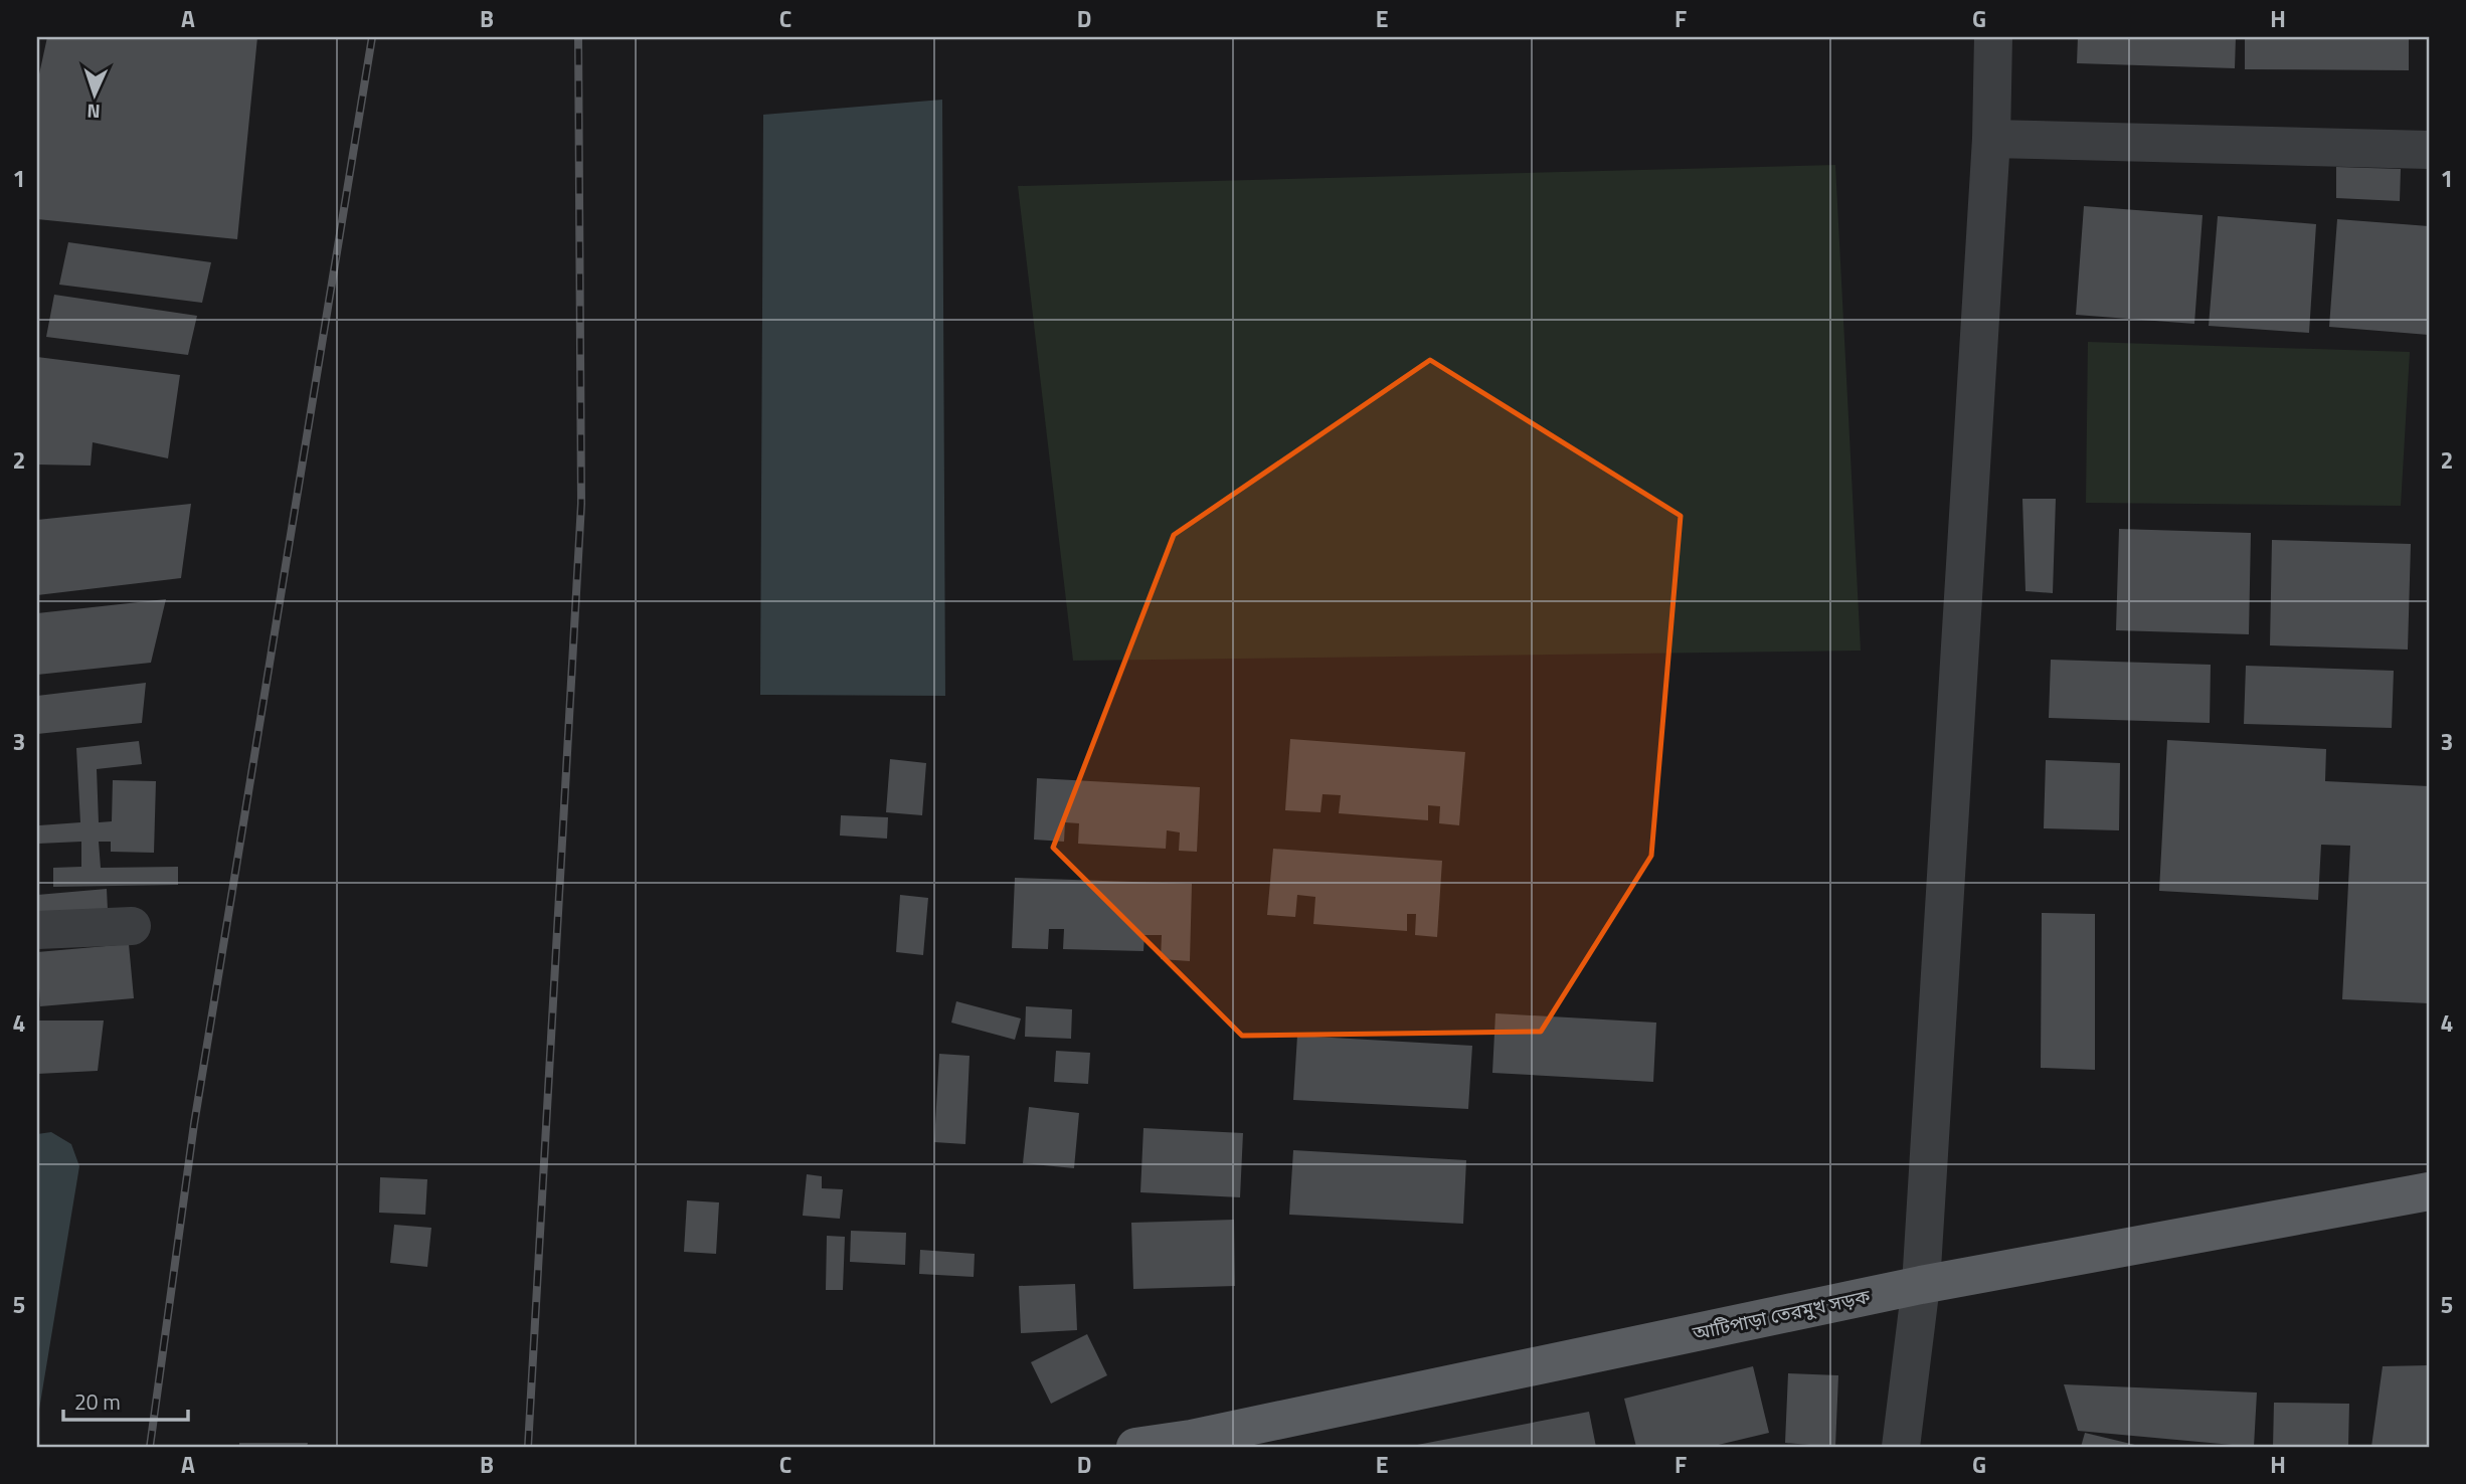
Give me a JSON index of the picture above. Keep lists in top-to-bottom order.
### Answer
{
  "streets": {
    "main road": ["আটিপাড়া তেরমুখ সড়ক"]
  },
  "scale_bar": "20 m",
  "north": "bottom",
  "grid": {
    "columns": [
      "A",
      "B",
      "C",
      "D",
      "E",
      "F",
      "G",
      "H"
    ],
    "rows": [
      "1",
      "2",
      "3",
      "4",
      "5"
    ]
  }
}
